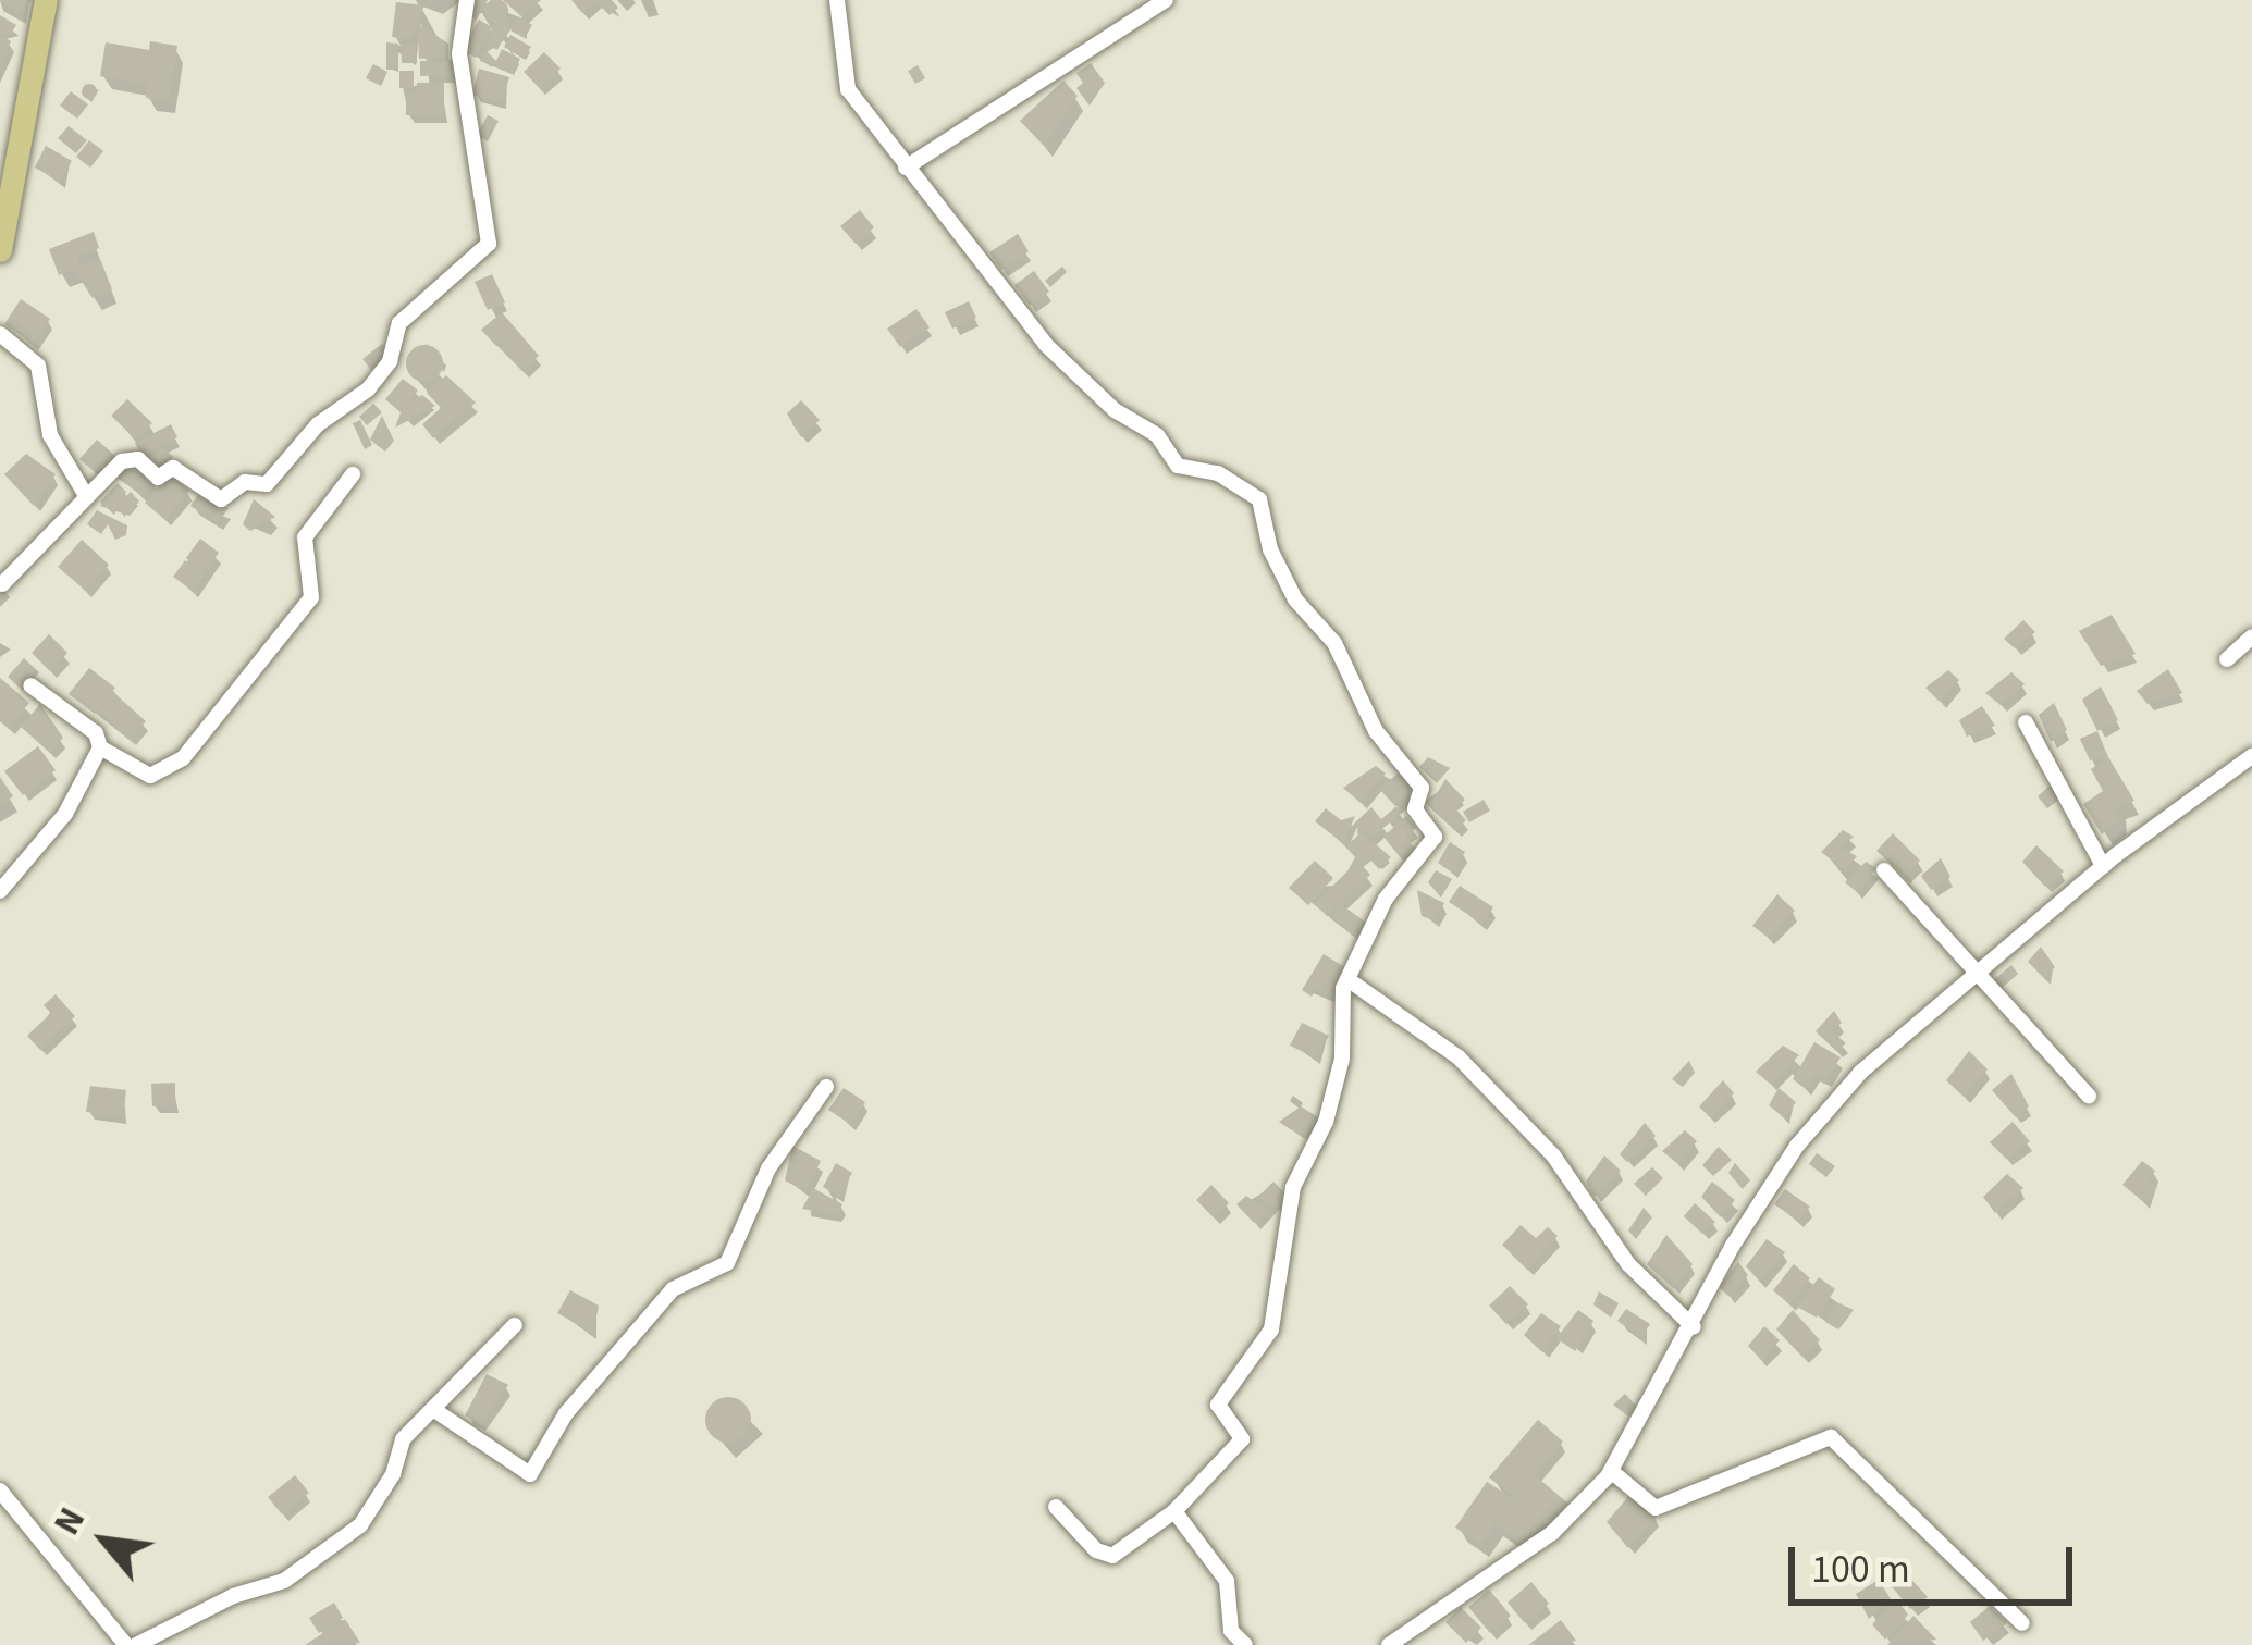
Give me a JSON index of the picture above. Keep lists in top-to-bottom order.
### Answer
{
  "scale_bar": "100 m",
  "north": "top left"
}
